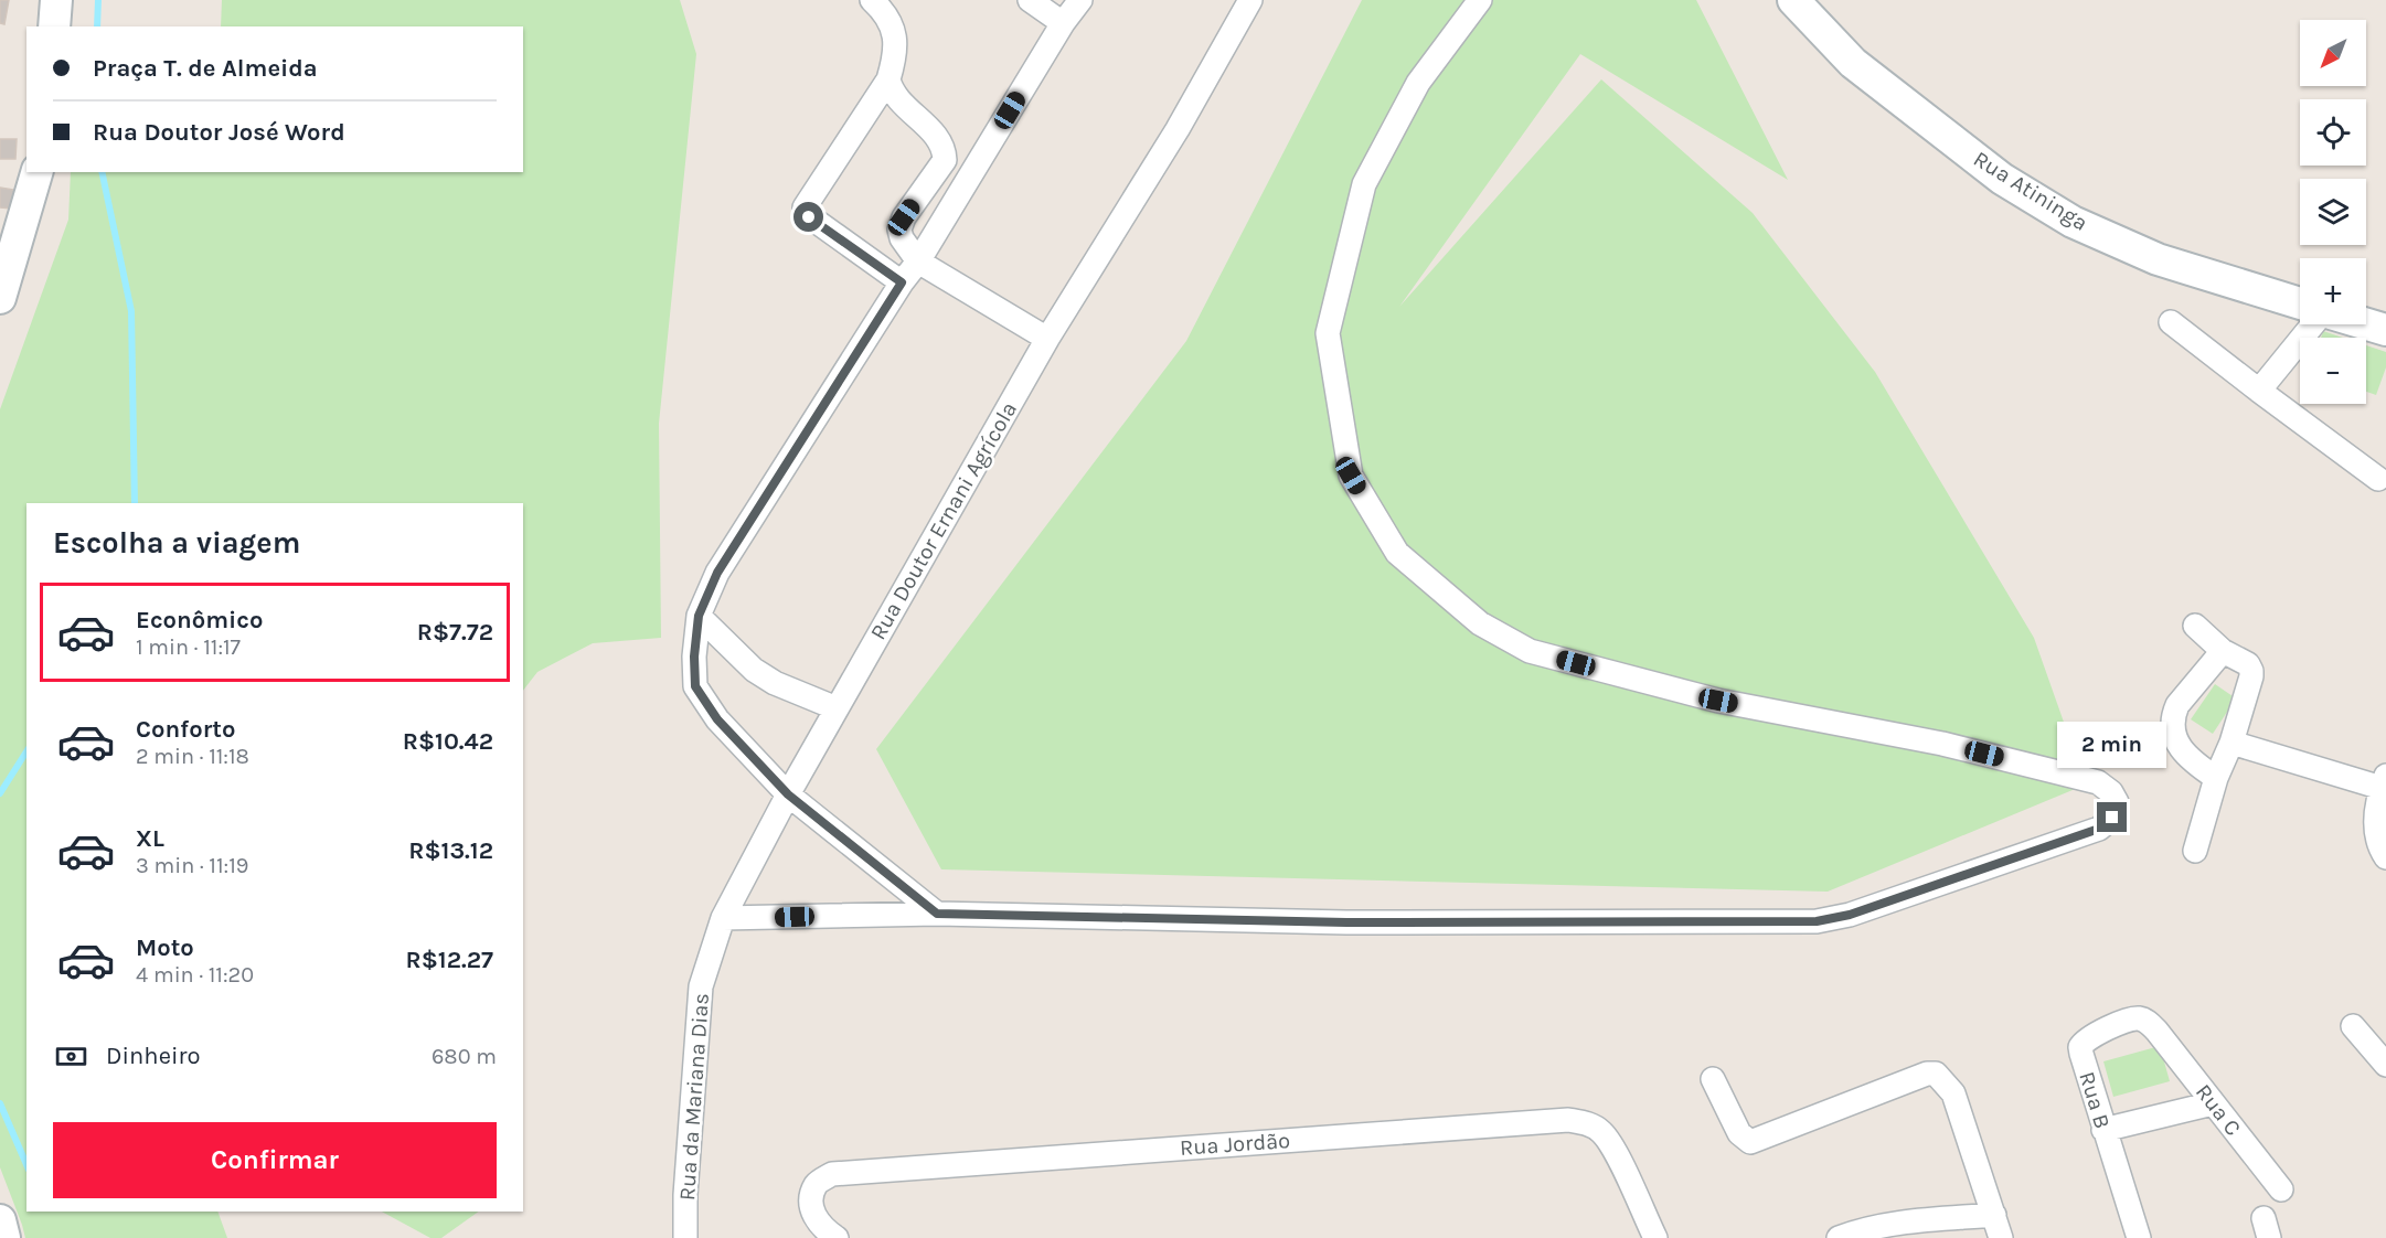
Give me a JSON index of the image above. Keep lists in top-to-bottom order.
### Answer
{
  "streets": {
    "street": [
      "Rua Atininga",
      "Rua Doutor Ernani Agrícola",
      "Rua da Mariana Dias",
      "Rua B",
      "Rua C",
      "Rua Jordão"
    ]
  },
  "crossings": [
    ["Rua Doutor Ernani Agrícola", "Rua da Mariana Dias"],
    ["Rua B", "Rua C"]
  ],
  "north": "bottom left",
  "page": {
    "map_buttons": ["+", "−"],
    "banner": ["Praça T. de Almeida", "Rua Doutor José Word"],
    "heading": "Escolha a viagem",
    "list": [
      {
        "name": "Econômico",
        "note": "1 min · 11:17",
        "value": "R$7.72"
      },
      {
        "name": "Conforto",
        "note": "2 min · 11:18",
        "value": "R$10.42"
      },
      {
        "name": "XL",
        "note": "3 min · 11:19",
        "value": "R$13.12"
      },
      {
        "name": "Moto",
        "note": "4 min · 11:20",
        "value": "R$12.27"
      }
    ],
    "bubble": "2 min",
    "pay": ["Dinheiro", "680 m"],
    "buttons": "Confirmar"
  }
}
